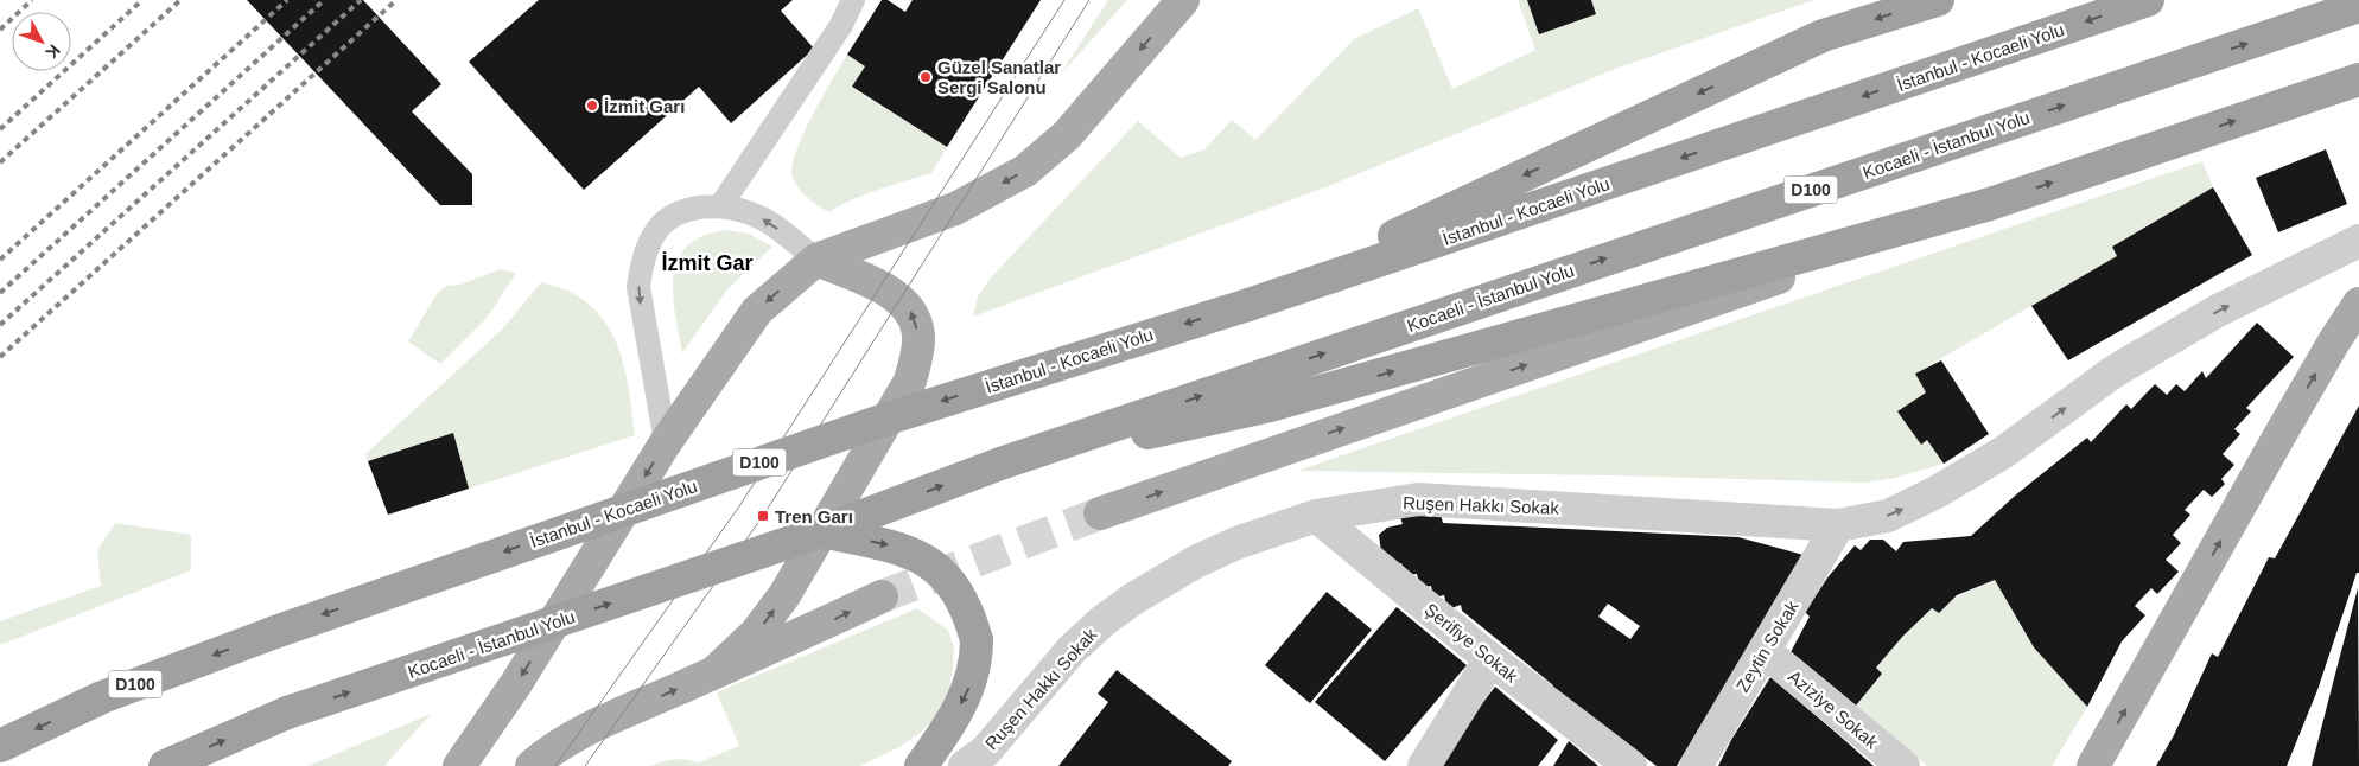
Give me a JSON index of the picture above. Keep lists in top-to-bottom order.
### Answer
{
  "streets": {
    "highway": ["İstanbul - Kocaeli Yolu", "Kocaeli - İstanbul Yolu", "D100"],
    "street": [
      "Ruşen Hakkı Sokak",
      "Şerifiye Sokak",
      "Zeytin Sokak",
      "Aziziye Sokak"
    ]
  },
  "crossings": [
    ["Kocaeli - İstanbul Yolu", "D100"],
    ["Ruşen Hakkı Sokak", "Şerifiye Sokak"],
    ["Ruşen Hakkı Sokak", "Zeytin Sokak"],
    ["Zeytin Sokak", "Aziziye Sokak"]
  ],
  "one_way": ["Ruşen Hakkı Sokak"],
  "districts": ["İzmit Gar"],
  "places": {
    "other": ["Güzel Sanatlar Sergi Salonu", "İzmit Garı"],
    "transit": ["Tren Garı"]
  },
  "north": "bottom right"
}
